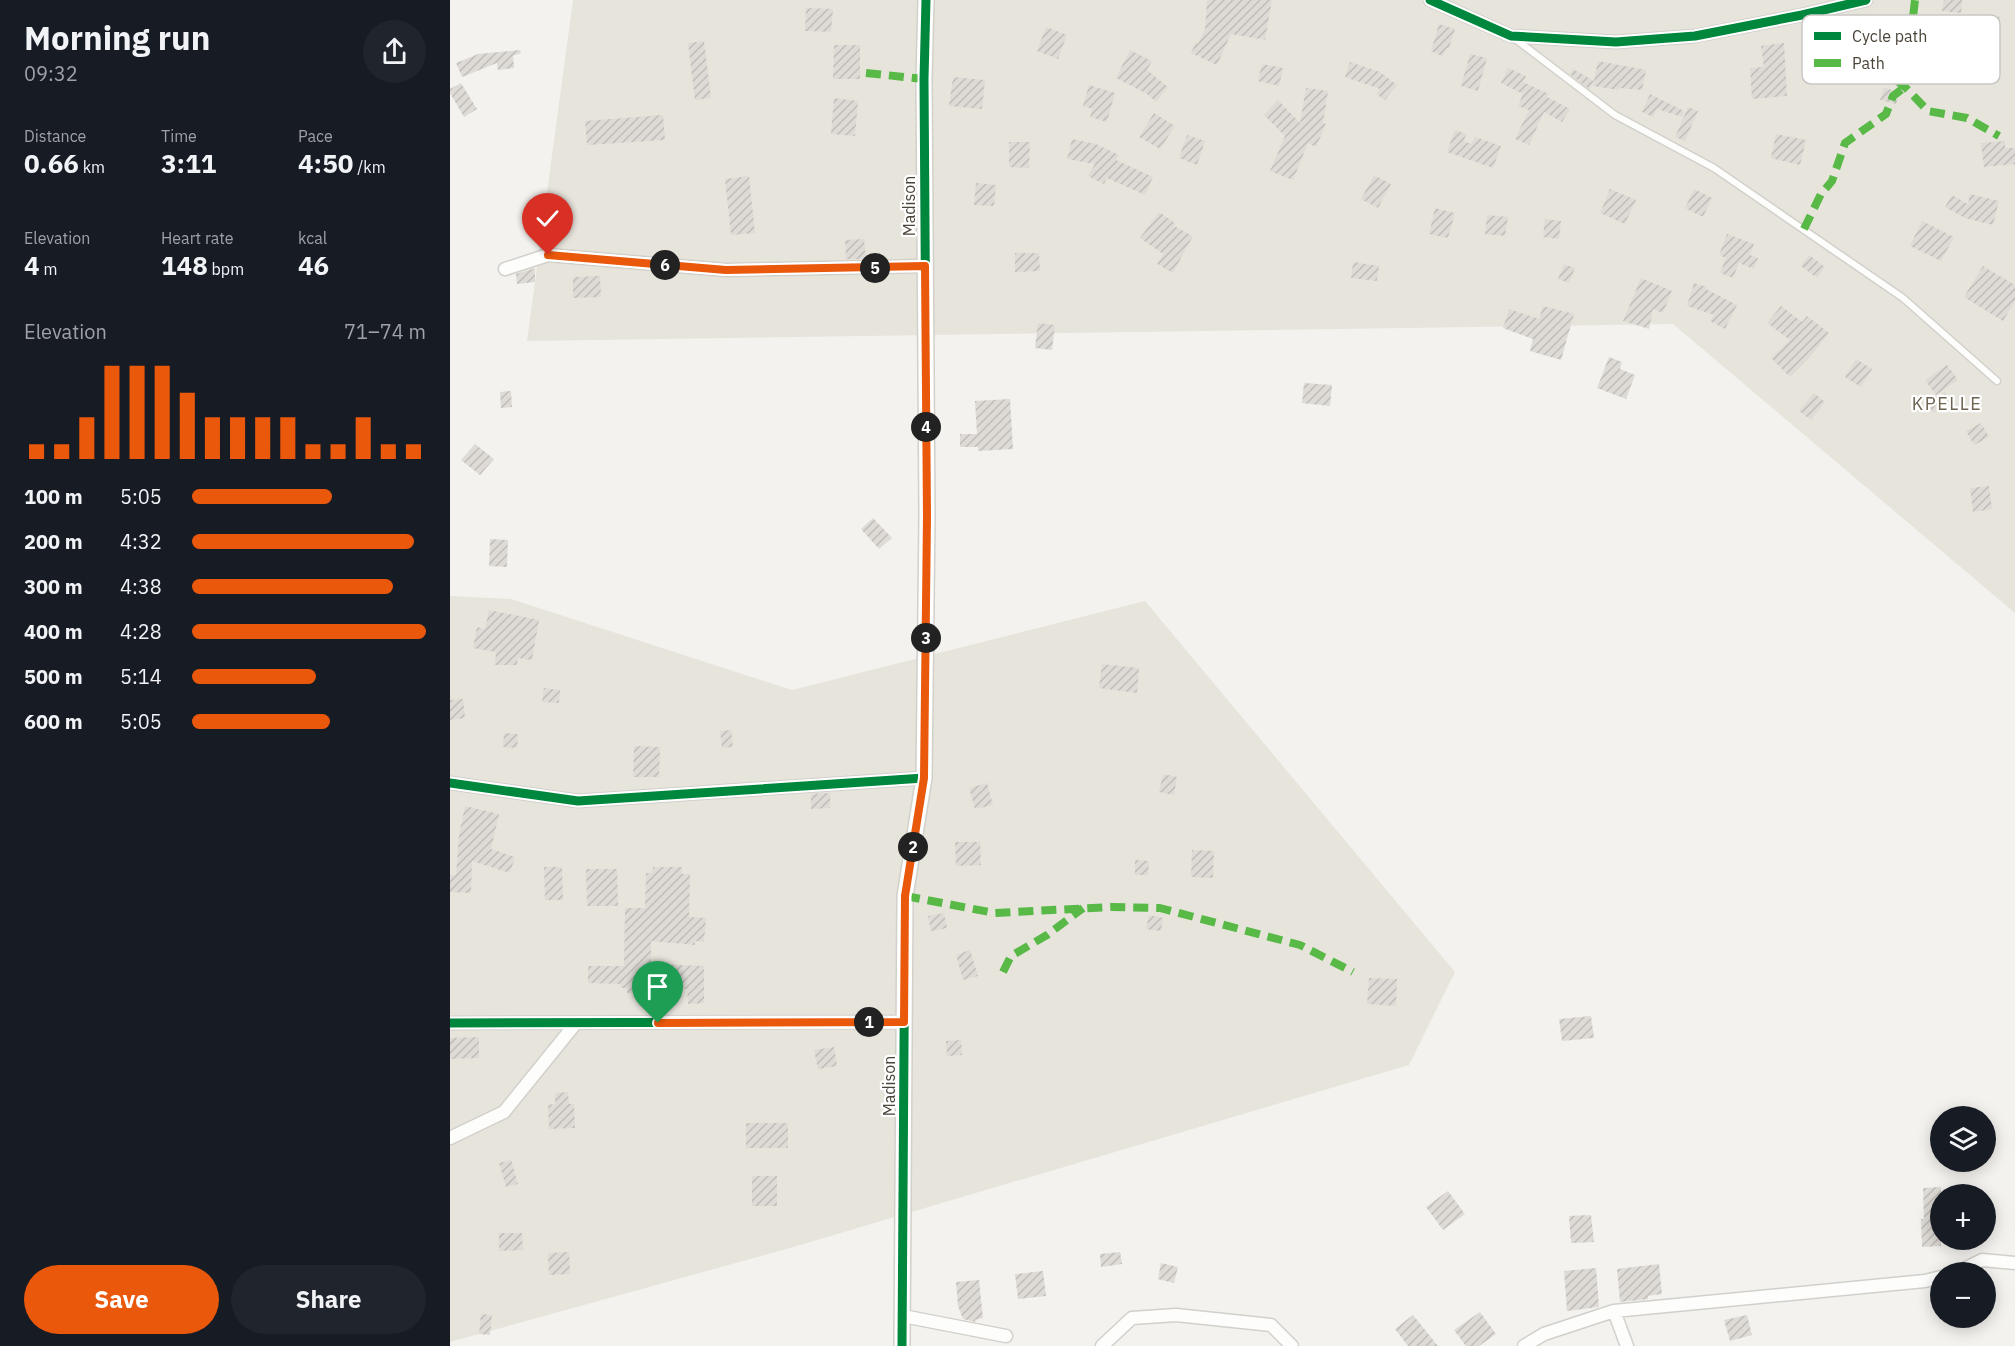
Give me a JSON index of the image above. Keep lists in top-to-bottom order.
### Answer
{
  "streets": {
    "street": ["Madison"]
  },
  "districts": ["KPELLE"],
  "legend": ["Cycle path", "Path"],
  "page": {
    "heading": ["Morning run", "09:32"],
    "stats": [
      ["Distance", "0.66 km"],
      ["Time", "3:11"],
      ["Pace", "4:50 /km"],
      ["Elevation", "4 m"],
      ["Heart rate", "148 bpm"],
      ["kcal", "46"]
    ],
    "pins": [
      "6",
      "5",
      "4",
      "3",
      "2",
      "1"
    ],
    "chart": ["Elevation", "71–74 m"],
    "list": [
      {
        "name": "100 m",
        "note": "5:05"
      },
      {
        "name": "200 m",
        "note": "4:32"
      },
      {
        "name": "300 m",
        "note": "4:38"
      },
      {
        "name": "400 m",
        "note": "4:28"
      },
      {
        "name": "500 m",
        "note": "5:14"
      },
      {
        "name": "600 m",
        "note": "5:05"
      }
    ],
    "map_buttons": ["+", "−"],
    "buttons": ["Save", "Share"]
  }
}
